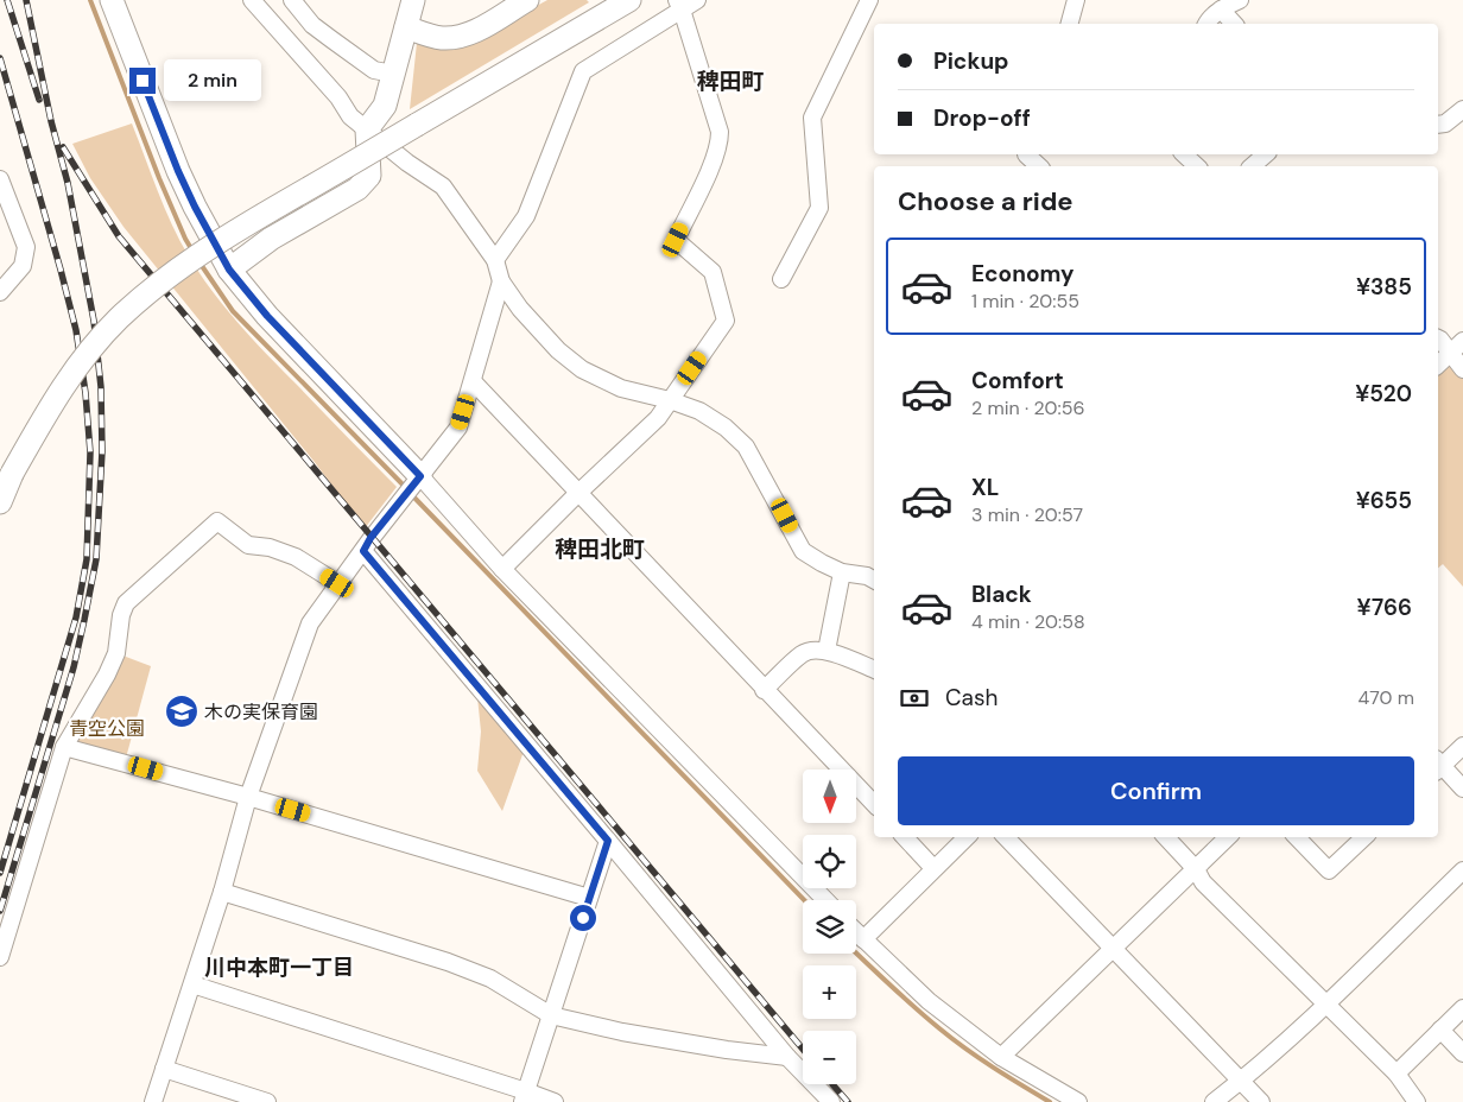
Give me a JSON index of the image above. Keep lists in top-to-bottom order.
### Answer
{
  "districts": ["稗田町", "稗田北町", "川中本町一丁目"],
  "parks": ["青空公園"],
  "places": {
    "school or university": ["木の実保育園"]
  },
  "north": "bottom",
  "page": {
    "banner": ["Pickup", "Drop-off"],
    "bubble": "2 min",
    "heading": "Choose a ride",
    "list": [
      {
        "name": "Economy",
        "note": "1 min · 20:55",
        "value": "¥385"
      },
      {
        "name": "Comfort",
        "note": "2 min · 20:56",
        "value": "¥520"
      },
      {
        "name": "XL",
        "note": "3 min · 20:57",
        "value": "¥655"
      },
      {
        "name": "Black",
        "note": "4 min · 20:58",
        "value": "¥766"
      }
    ],
    "pay": ["Cash", "470 m"],
    "buttons": "Confirm",
    "map_buttons": ["+", "−"]
  }
}
